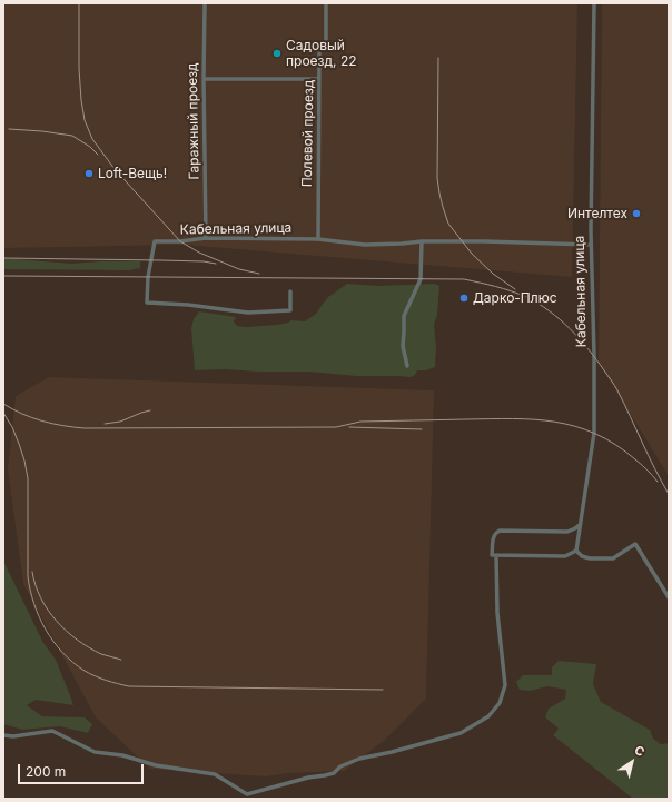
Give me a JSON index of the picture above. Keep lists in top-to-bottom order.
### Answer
{
  "streets": {
    "street": ["Гаражный проезд", "Полевой проезд", "Кабельная улица"]
  },
  "crossings": [
    ["Гаражный проезд", "Кабельная улица"],
    ["Полевой проезд", "Кабельная улица"]
  ],
  "places": [
    "Садовый проезд, 22",
    "Loft-Вещь!",
    "Интелтех",
    "Дарко-Плюс"
  ],
  "scale_bar": "200 m",
  "north": "top right"
}
